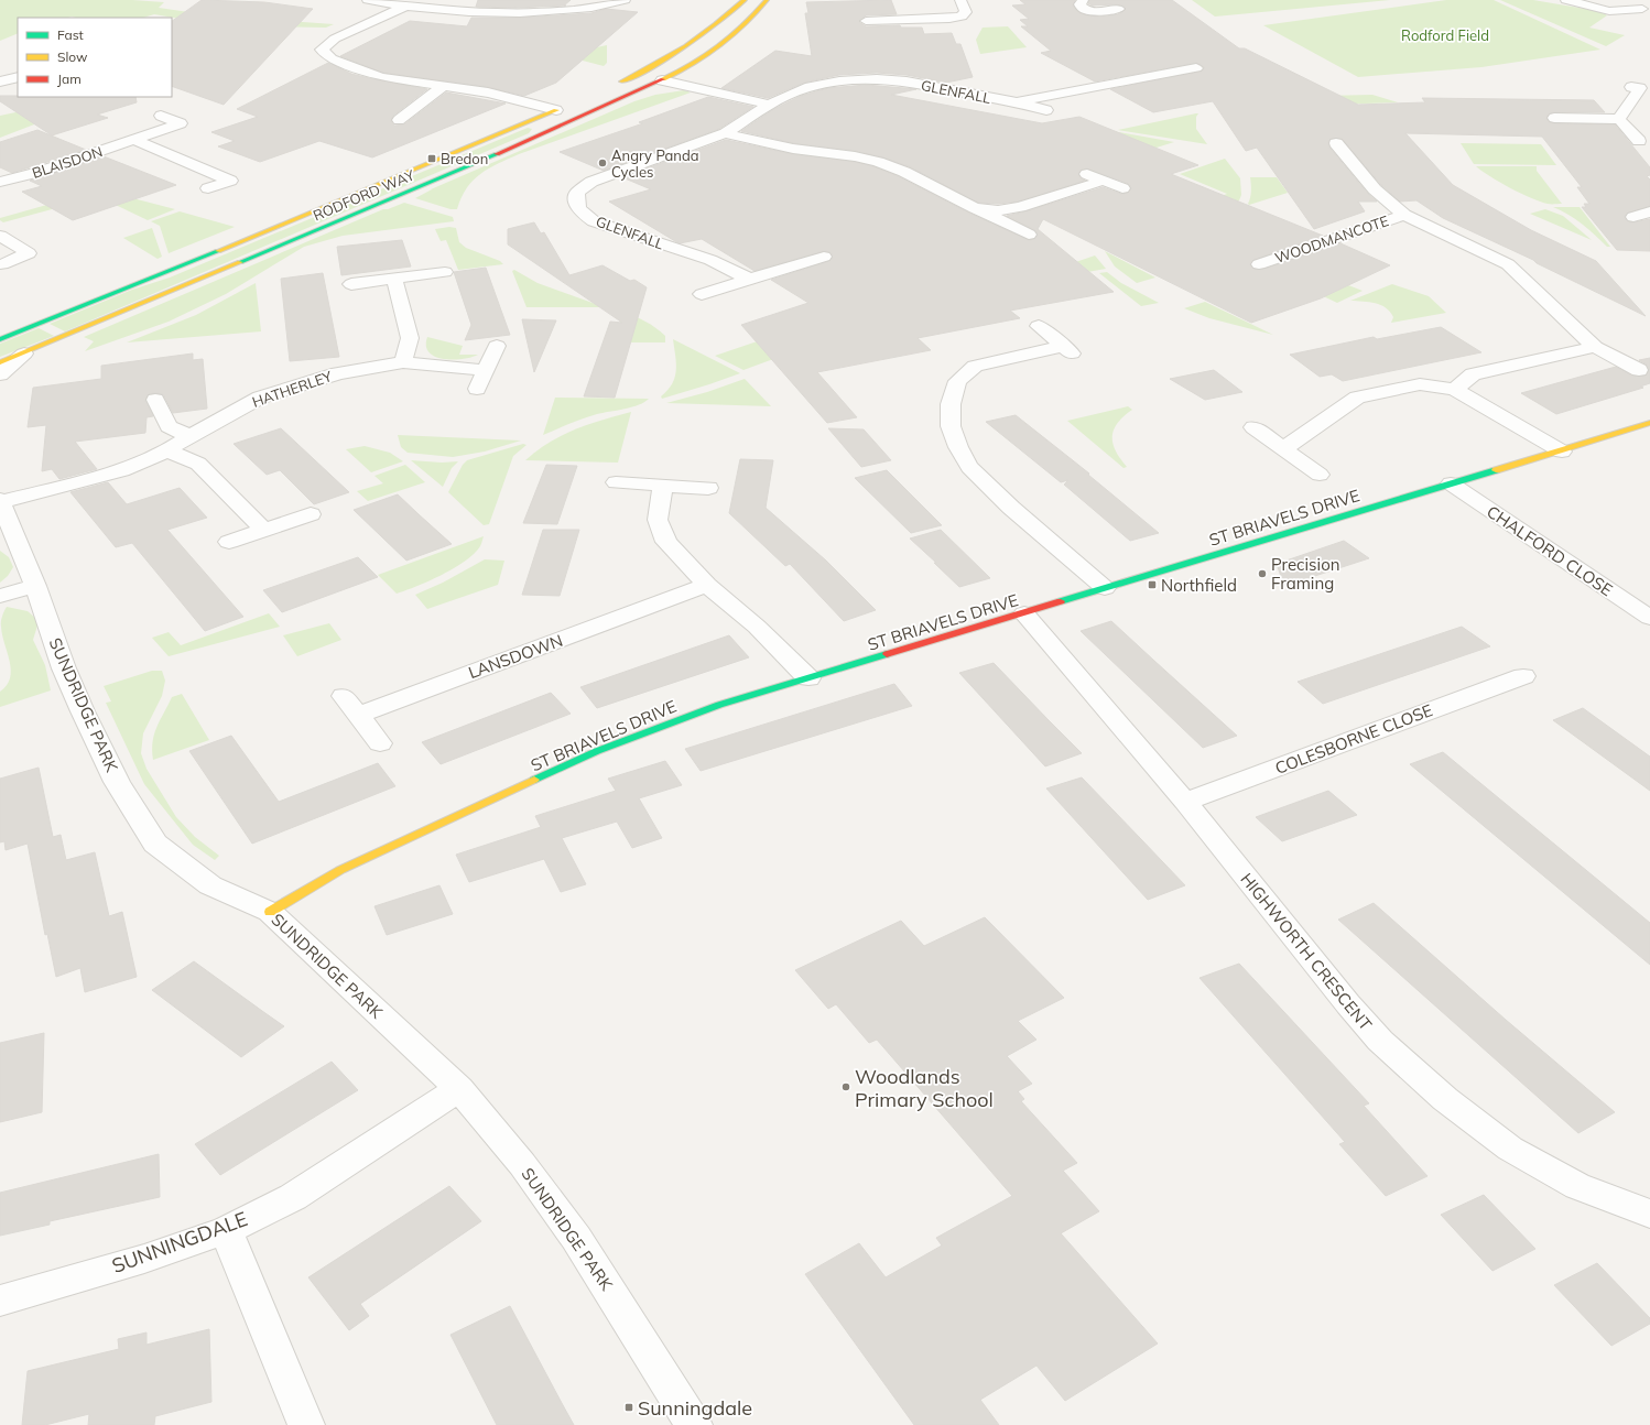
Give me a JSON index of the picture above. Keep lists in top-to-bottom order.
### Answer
{
  "streets": {
    "street": [
      "GLENFALL",
      "BLAISDON",
      "RODFORD WAY",
      "WOODMANCOTE",
      "HATHERLEY",
      "ST BRIAVELS DRIVE",
      "CHALFORD CLOSE",
      "LANSDOWN",
      "SUNDRIDGE PARK",
      "COLESBORNE CLOSE",
      "HIGHWORTH CRESCENT",
      "SUNNINGDALE"
    ]
  },
  "crossings": [
    ["HATHERLEY", "SUNDRIDGE PARK"],
    ["ST BRIAVELS DRIVE", "CHALFORD CLOSE"],
    ["ST BRIAVELS DRIVE", "SUNDRIDGE PARK"],
    ["ST BRIAVELS DRIVE", "HIGHWORTH CRESCENT"],
    ["SUNDRIDGE PARK", "SUNNINGDALE"],
    ["COLESBORNE CLOSE", "HIGHWORTH CRESCENT"]
  ],
  "parks": ["Rodford Field"],
  "places": {
    "transit": ["Bredon", "Northfield", "Sunningdale"],
    "other": ["Angry Panda Cycles", "Precision Framing", "Woodlands Primary School"]
  },
  "legend": ["Fast", "Slow", "Jam"]
}
